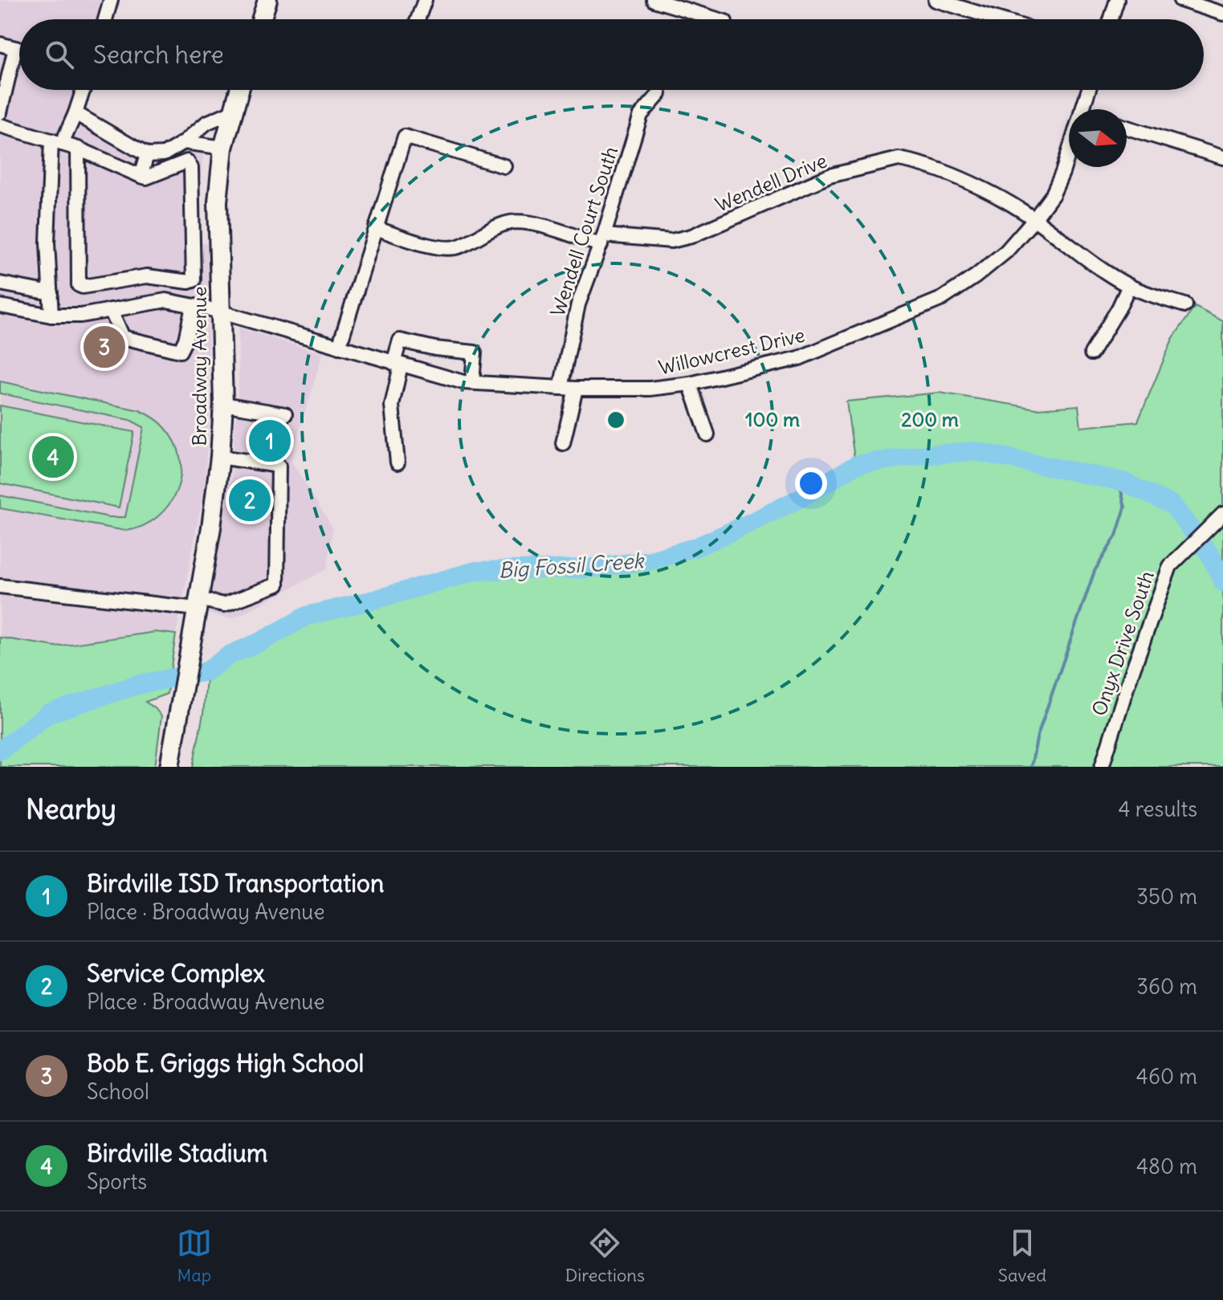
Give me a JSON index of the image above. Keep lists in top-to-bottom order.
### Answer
{
  "streets": {
    "main road": ["Broadway Avenue"],
    "street": [
      "Wendell Drive",
      "Wendell Court South",
      "Willowcrest Drive",
      "Onyx Drive South"
    ]
  },
  "crossings": [
    ["Wendell Drive", "Wendell Court South"],
    ["Wendell Drive", "Willowcrest Drive"],
    ["Wendell Court South", "Willowcrest Drive"],
    ["Willowcrest Drive", "Broadway Avenue"]
  ],
  "water": ["Big Fossil Creek"],
  "north": "right",
  "page": {
    "search": "Search here",
    "pins": [
      "3",
      "1",
      "4",
      "2"
    ],
    "heading": ["Nearby", "4 results"],
    "list": [
      {
        "mark": "1",
        "name": "Birdville ISD Transportation",
        "note": "Place · Broadway Avenue",
        "value": "350 m"
      },
      {
        "mark": "2",
        "name": "Service Complex",
        "note": "Place · Broadway Avenue",
        "value": "360 m"
      },
      {
        "mark": "3",
        "name": "Bob E. Griggs High School",
        "note": "School",
        "value": "460 m"
      },
      {
        "mark": "4",
        "name": "Birdville Stadium",
        "note": "Sports",
        "value": "480 m"
      }
    ],
    "nav": ["Map", "Directions", "Saved"]
  },
  "rings": ["100 m", "200 m"]
}
